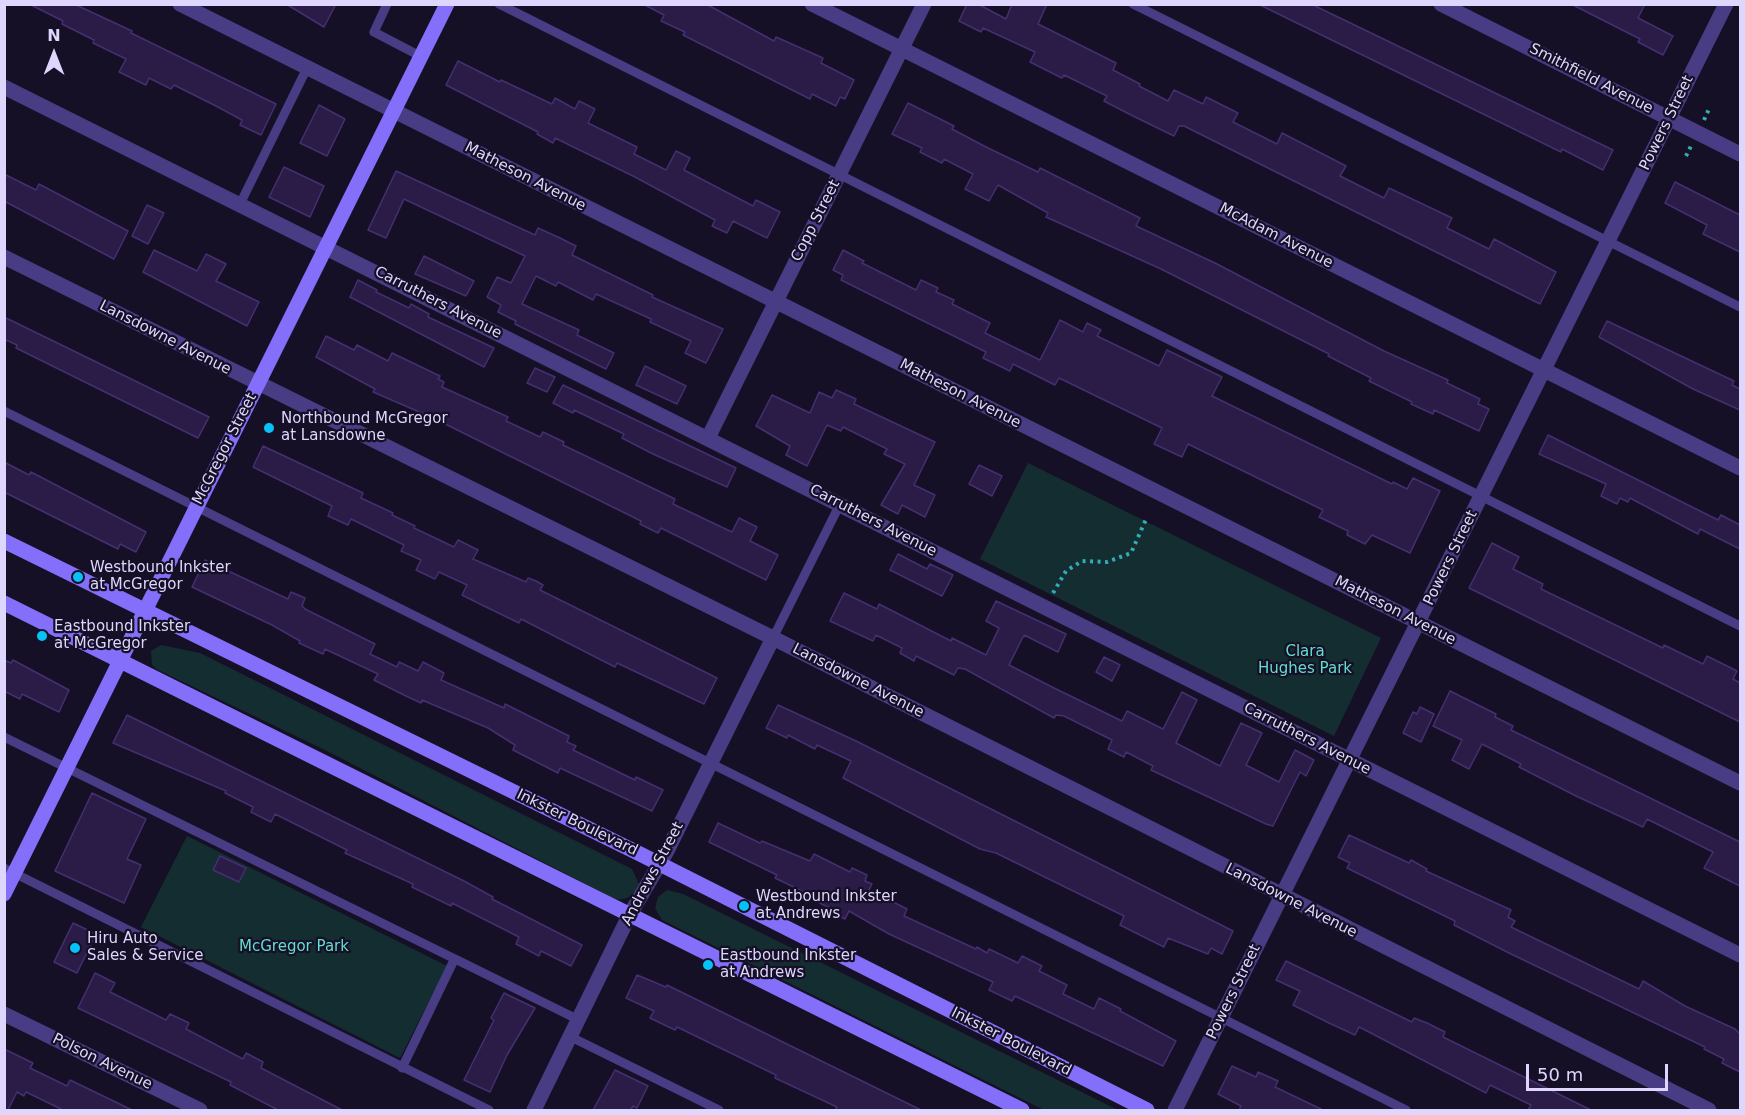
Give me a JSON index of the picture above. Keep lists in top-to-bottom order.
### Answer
{
  "streets": {
    "main road": ["McGregor Street", "Inkster Boulevard"],
    "street": [
      "Smithfield Avenue",
      "Powers Street",
      "Matheson Avenue",
      "Copp Street",
      "McAdam Avenue",
      "Carruthers Avenue",
      "Lansdowne Avenue",
      "Andrews Street",
      "Polson Avenue"
    ]
  },
  "crossings": [
    ["Smithfield Avenue", "Powers Street"],
    ["Powers Street", "Matheson Avenue"],
    ["Powers Street", "McAdam Avenue"],
    ["Powers Street", "Carruthers Avenue"],
    ["Powers Street", "Lansdowne Avenue"],
    ["Matheson Avenue", "Copp Street"],
    ["Matheson Avenue", "McGregor Street"],
    ["Copp Street", "McAdam Avenue"],
    ["Copp Street", "Carruthers Avenue"],
    ["Carruthers Avenue", "McGregor Street"],
    ["Lansdowne Avenue", "McGregor Street"],
    ["Lansdowne Avenue", "Andrews Street"],
    ["McGregor Street", "Inkster Boulevard"],
    ["Inkster Boulevard", "Andrews Street"]
  ],
  "parks": ["Clara Hughes Park", "McGregor Park"],
  "places": [
    "Northbound McGregor at Lansdowne",
    "Westbound Inkster at McGregor",
    "Eastbound Inkster at McGregor",
    "Westbound Inkster at Andrews",
    "Hiru Auto Sales & Service",
    "Eastbound Inkster at Andrews"
  ],
  "scale_bar": "50 m",
  "north": "top"
}
